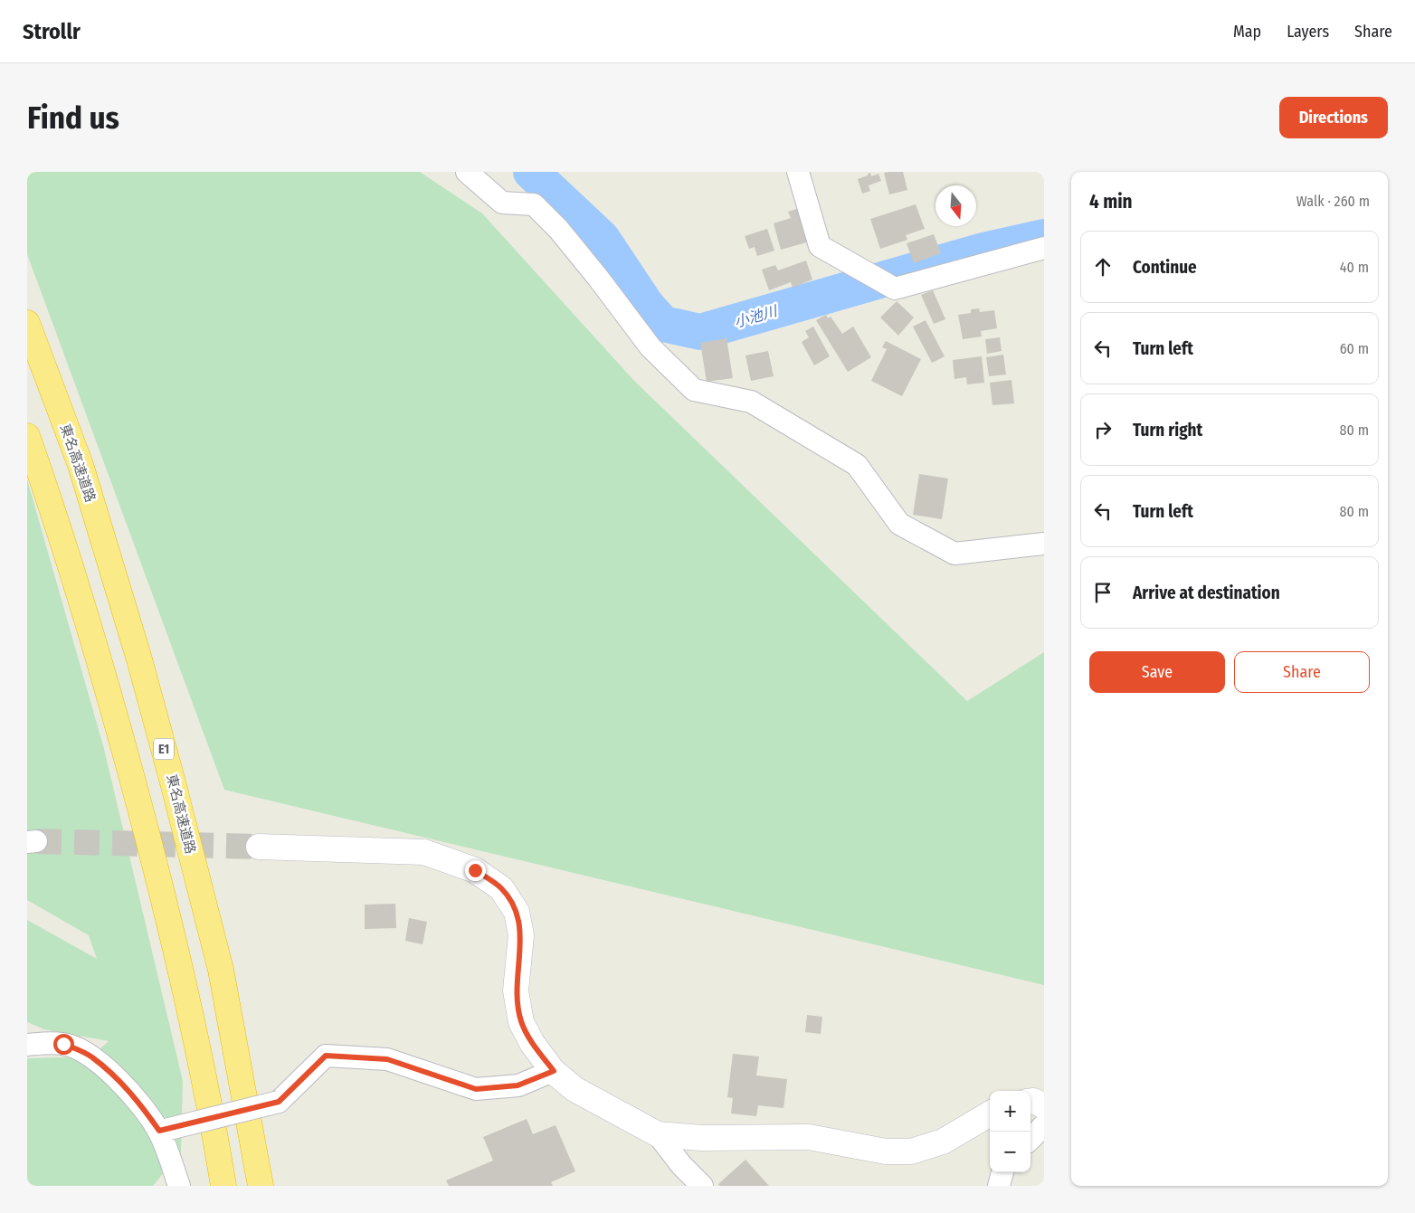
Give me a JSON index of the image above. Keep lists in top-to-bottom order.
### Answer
{
  "streets": {
    "highway": ["東名高速道路", "E1"]
  },
  "water": ["小池川"],
  "north": "bottom",
  "page": {
    "header": "Strollr",
    "nav": ["Map", "Layers", "Share"],
    "buttons": [
      "Directions",
      ["Save", "Share"]
    ],
    "title": "Find us",
    "heading": ["4 min", "Walk · 260 m"],
    "list": [
      ["Continue", "40 m"],
      ["Turn left", "60 m"],
      ["Turn right", "80 m"],
      ["Turn left", "80 m"],
      "Arrive at destination"
    ],
    "map_buttons": ["+", "−"]
  }
}
